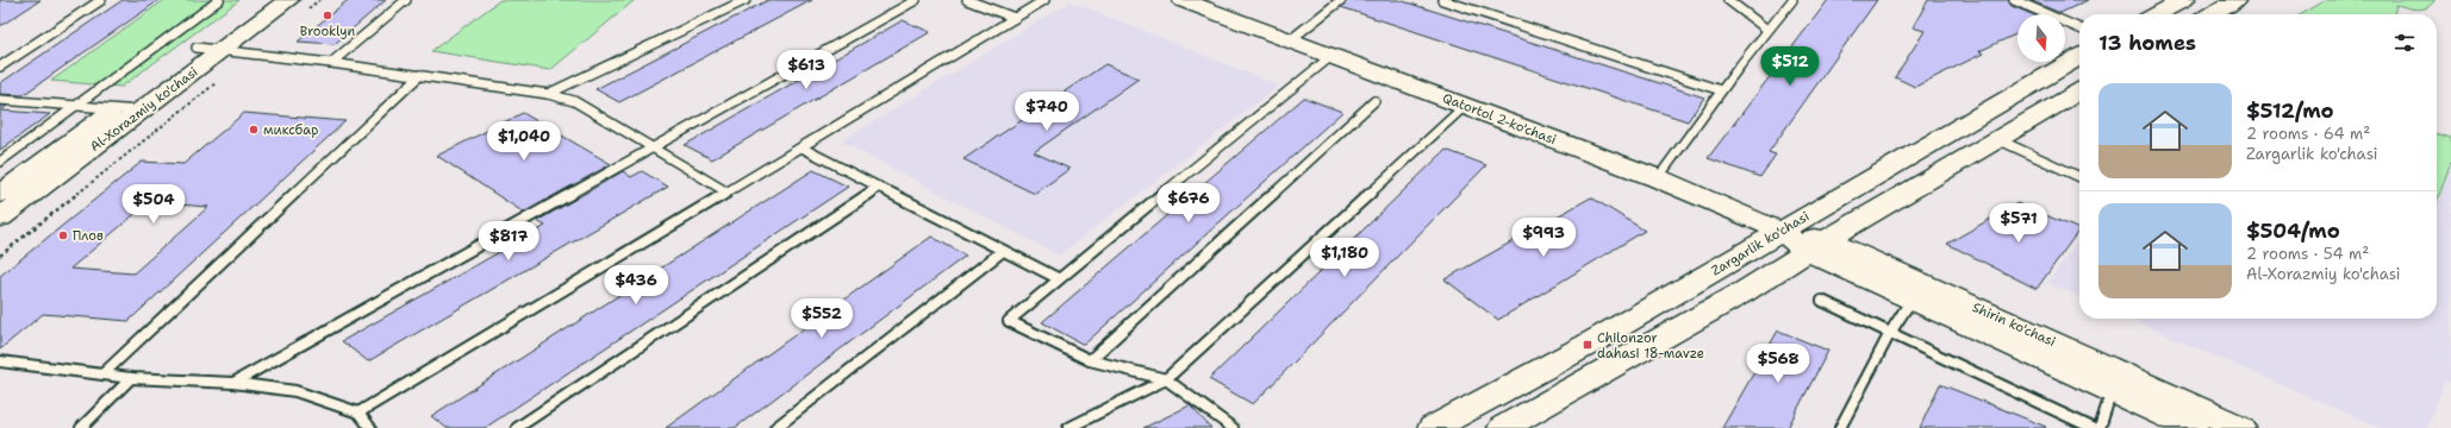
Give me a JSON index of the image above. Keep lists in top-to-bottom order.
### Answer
{
  "streets": {
    "main road": [
      "Al-Xorazmiy ko'chasi",
      "Qatortol 2-ko'chasi",
      "Zargarlik ko'chasi",
      "Shirin ko'chasi"
    ]
  },
  "crossings": [
    ["Qatortol 2-ko'chasi", "Zargarlik ko'chasi"],
    ["Qatortol 2-ko'chasi", "Shirin ko'chasi"]
  ],
  "places": {
    "other": ["Brooklyn", "миксбар", "Плов"],
    "transit": ["Chilonzor dahasi 18-mavze"]
  },
  "north": "bottom",
  "page": {
    "heading": "13 homes",
    "price": [
      "$512",
      "$613",
      "$740",
      "$1,040",
      "$676",
      "$504",
      "$571",
      "$993",
      "$817",
      "$1,180",
      "$436",
      "$552",
      "$568"
    ],
    "list": [
      {
        "name": "$512/mo",
        "note": "2 rooms · 64 m² · Zargarlik ko'chasi"
      },
      {
        "name": "$504/mo",
        "note": "2 rooms · 54 m² · Al-Xorazmiy ko'chasi"
      }
    ]
  }
}
